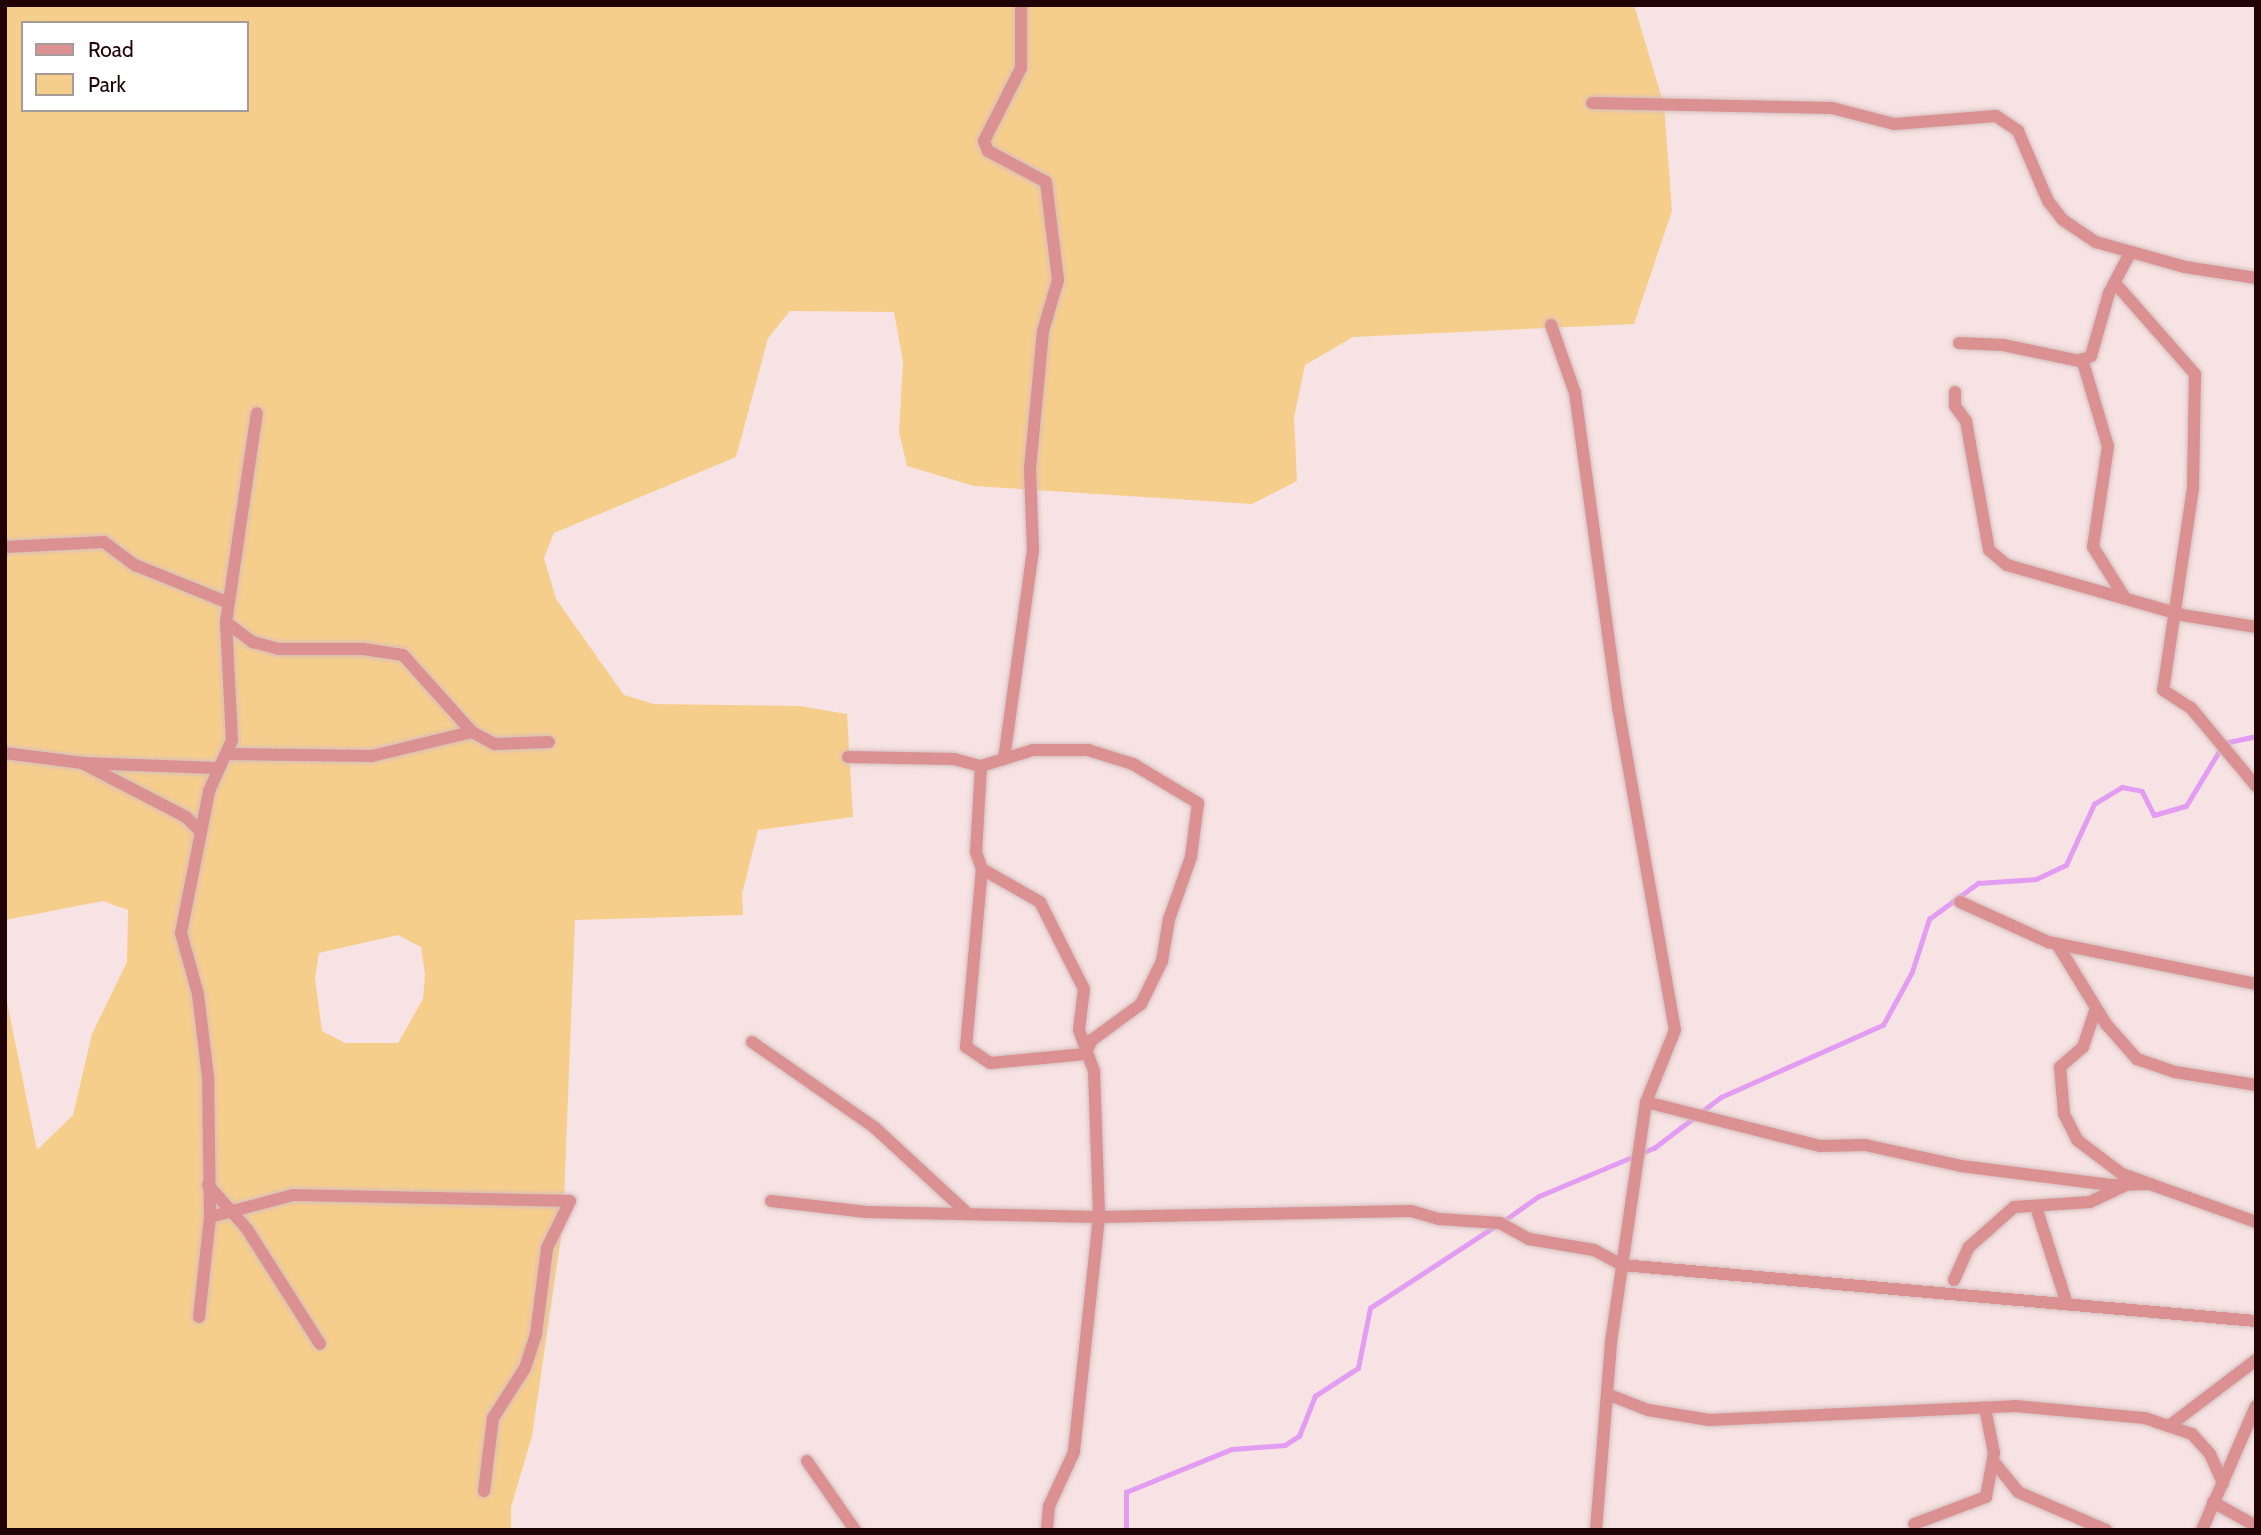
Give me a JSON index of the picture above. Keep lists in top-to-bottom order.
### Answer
{
  "legend": ["Road", "Park"]
}
